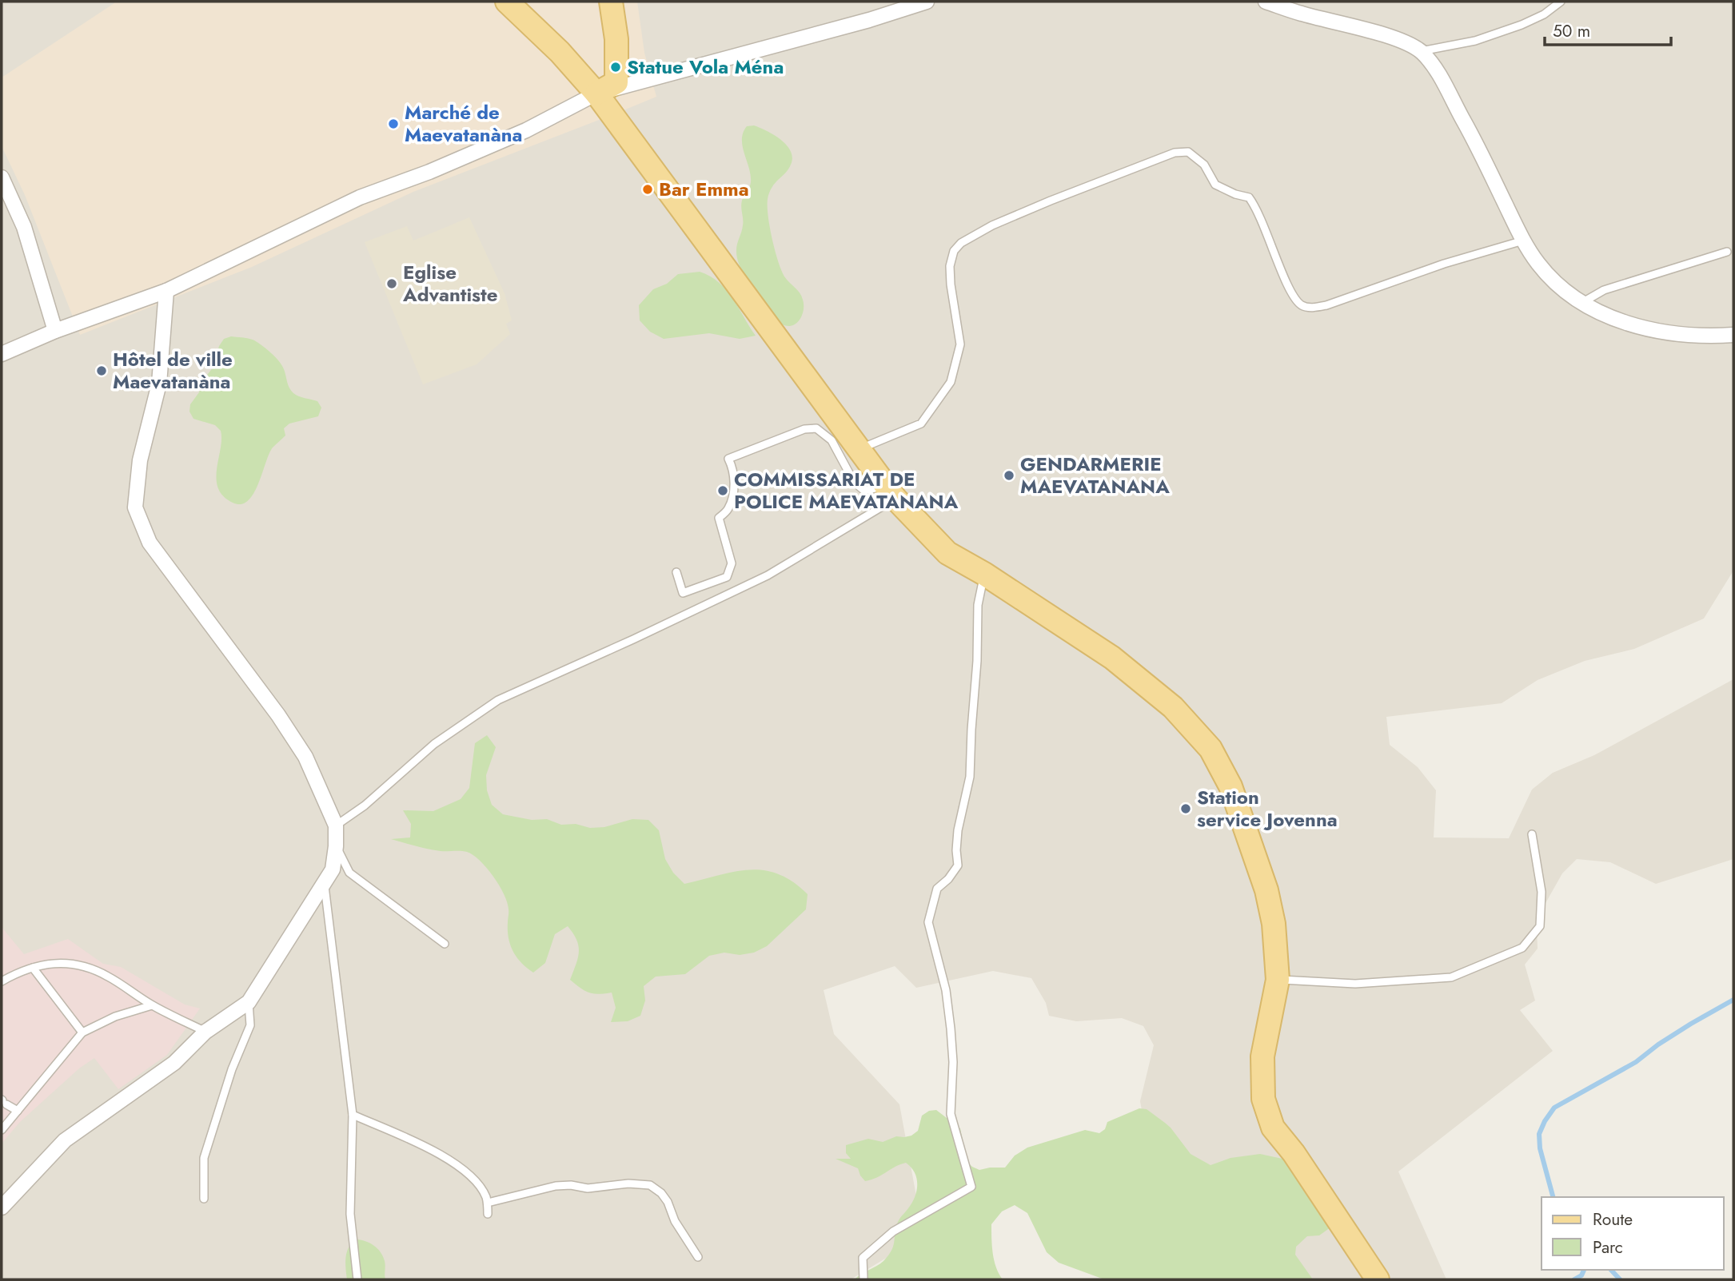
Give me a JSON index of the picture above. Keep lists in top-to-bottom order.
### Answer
{
  "places": [
    "Statue Vola Ména",
    "Marché de Maevatanàna",
    "Bar Emma",
    "Eglise Advantiste",
    "Hôtel de ville Maevatanàna",
    "GENDARMERIE MAEVATANANA",
    "COMMISSARIAT DE POLICE MAEVATANANA",
    "Station service Jovenna"
  ],
  "legend": ["Route", "Parc"],
  "scale_bar": "50 m"
}
